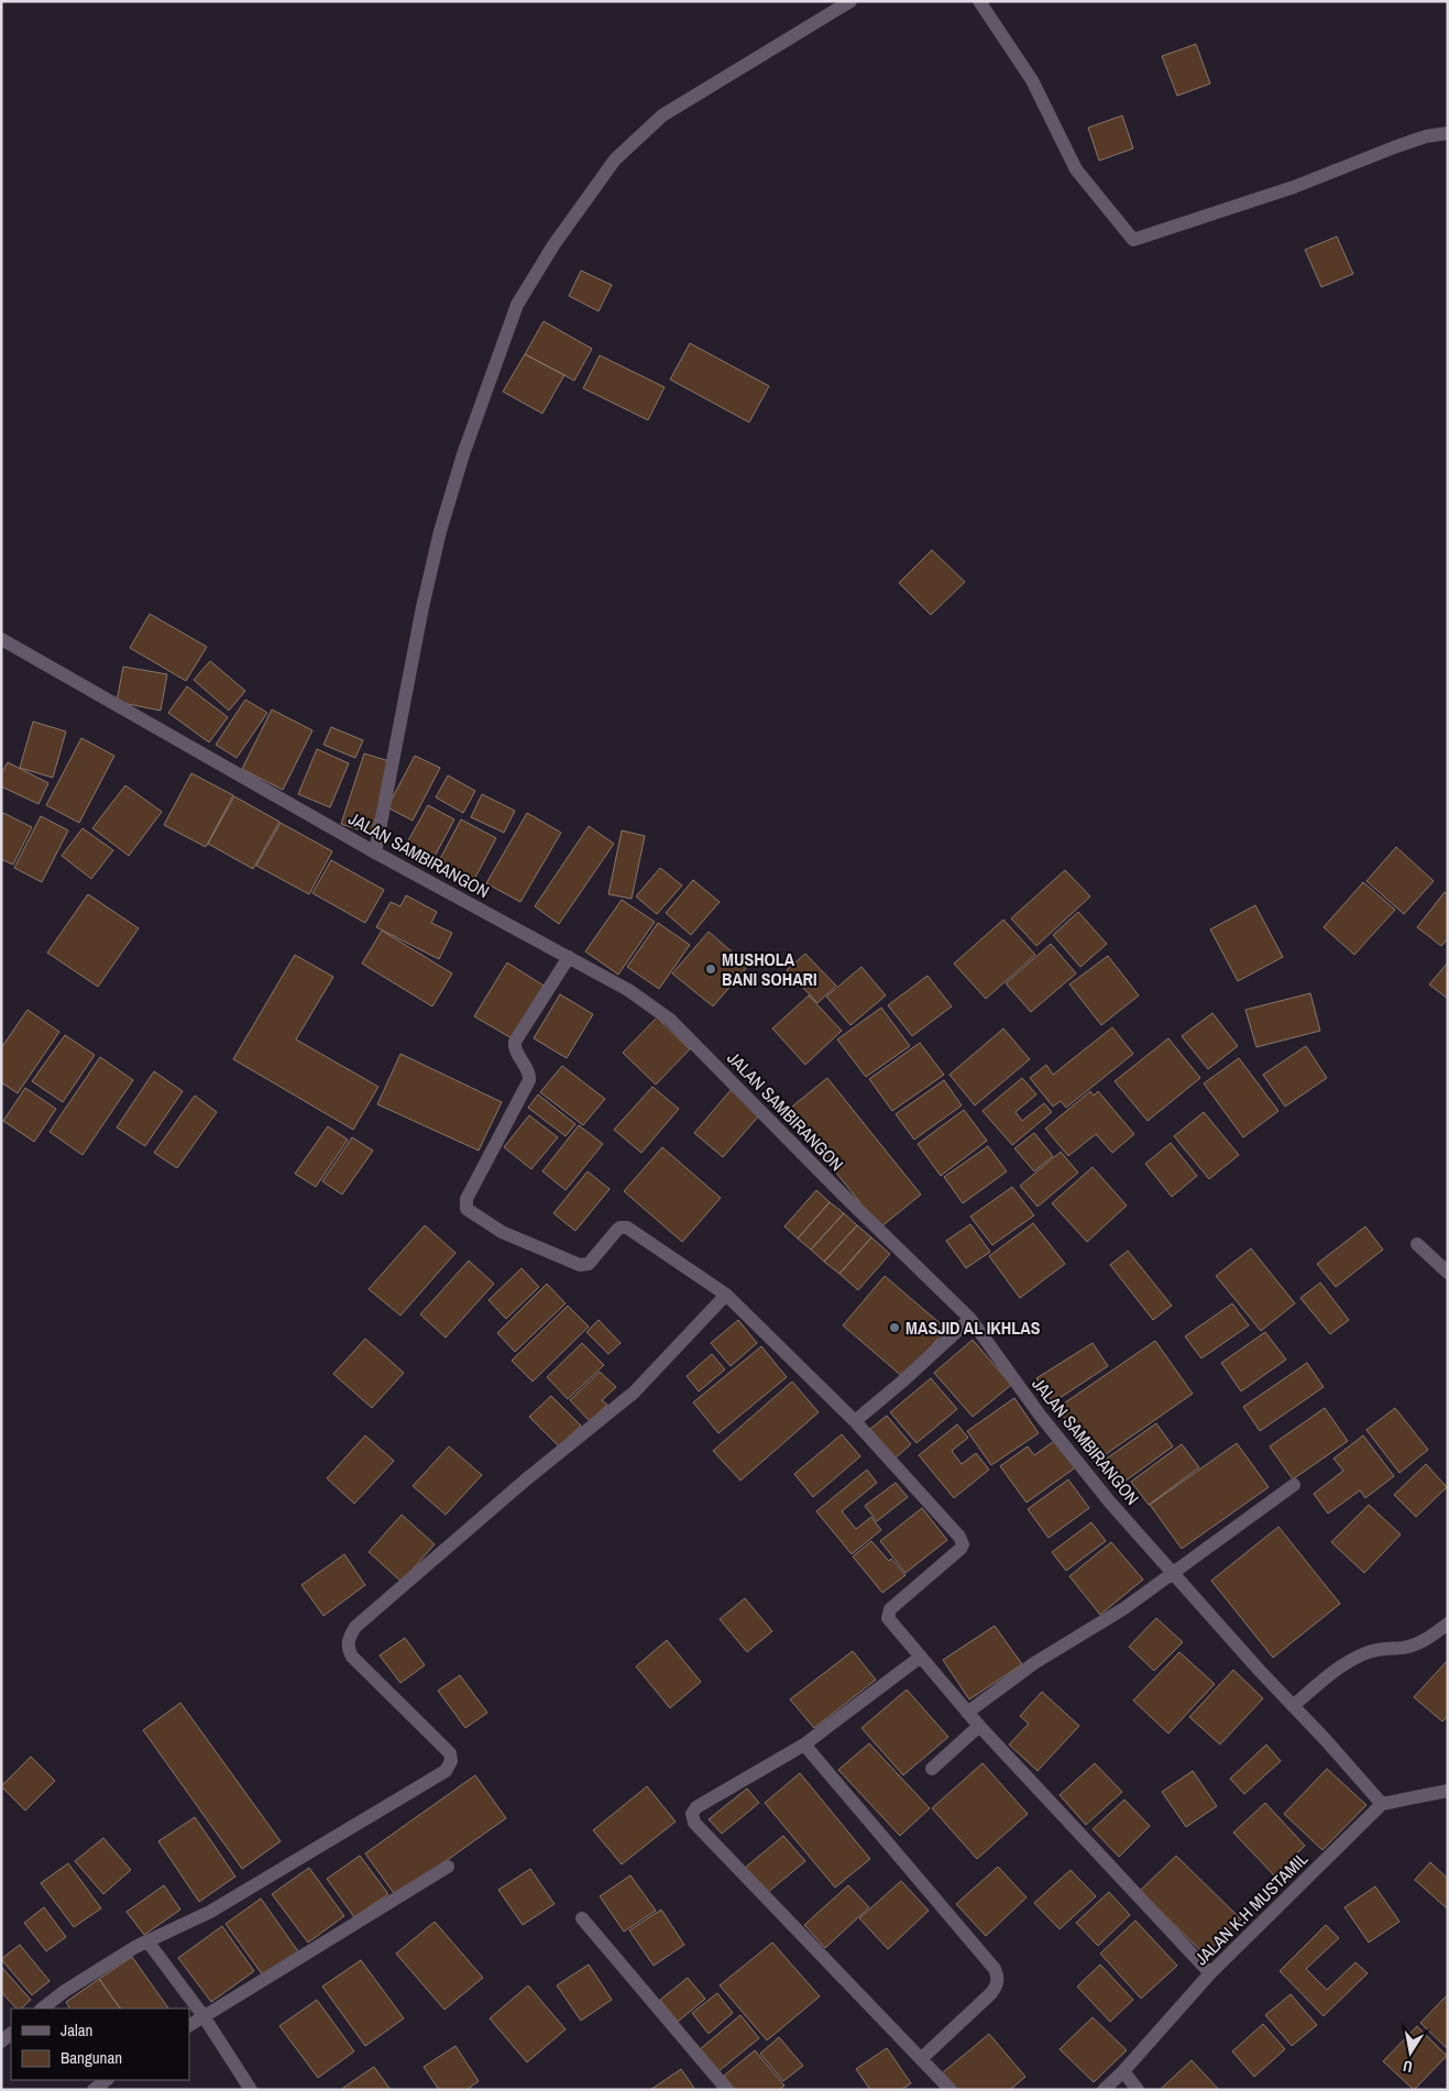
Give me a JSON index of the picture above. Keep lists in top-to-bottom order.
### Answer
{
  "streets": {
    "street": ["JALAN SAMBIRANGON", "JALAN K.H MUSTAMIL"]
  },
  "crossings": [
    ["JALAN SAMBIRANGON", "JALAN K.H MUSTAMIL"]
  ],
  "places": ["MUSHOLA BANI SOHARI", "MASJID AL IKHLAS"],
  "legend": ["Jalan", "Bangunan"],
  "north": "bottom"
}
